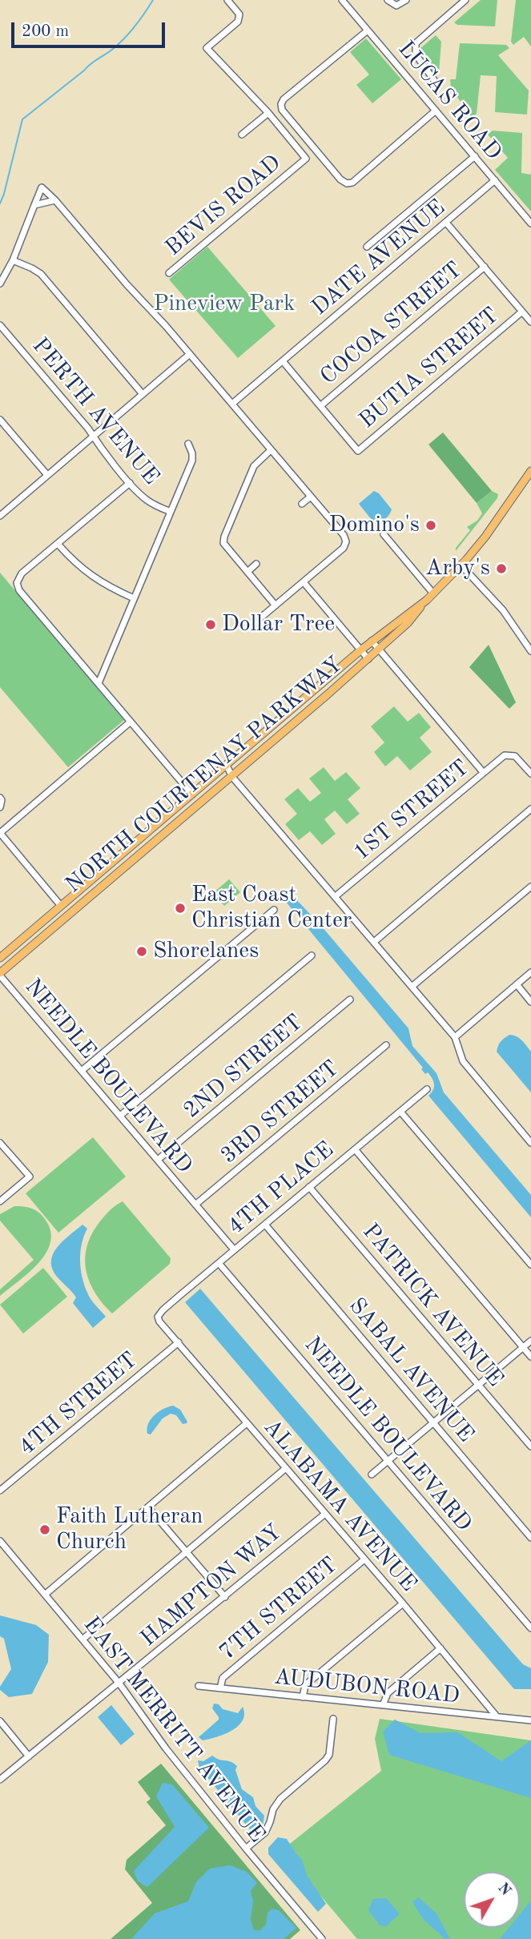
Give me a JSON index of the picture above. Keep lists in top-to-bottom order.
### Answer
{
  "streets": {
    "main road": ["NORTH COURTENAY PARKWAY"],
    "street": [
      "LUCAS ROAD",
      "BEVIS ROAD",
      "DATE AVENUE",
      "COCOA STREET",
      "BUTIA STREET",
      "PERTH AVENUE",
      "1ST STREET",
      "2ND STREET",
      "NEEDLE BOULEVARD",
      "3RD STREET",
      "4TH PLACE",
      "PATRICK AVENUE",
      "SABAL AVENUE",
      "4TH STREET",
      "ALABAMA AVENUE",
      "HAMPTON WAY",
      "7TH STREET",
      "AUDUBON ROAD",
      "EAST MERRITT AVENUE"
    ]
  },
  "crossings": [
    ["LUCAS ROAD", "DATE AVENUE"],
    ["COCOA STREET", "BUTIA STREET"],
    ["NORTH COURTENAY PARKWAY", "NEEDLE BOULEVARD"],
    ["2ND STREET", "NEEDLE BOULEVARD"],
    ["NEEDLE BOULEVARD", "3RD STREET"],
    ["NEEDLE BOULEVARD", "4TH PLACE"],
    ["4TH PLACE", "PATRICK AVENUE"],
    ["4TH PLACE", "SABAL AVENUE"],
    ["4TH PLACE", "ALABAMA AVENUE"],
    ["4TH STREET", "ALABAMA AVENUE"],
    ["ALABAMA AVENUE", "HAMPTON WAY"],
    ["ALABAMA AVENUE", "7TH STREET"],
    ["ALABAMA AVENUE", "AUDUBON ROAD"],
    ["HAMPTON WAY", "EAST MERRITT AVENUE"],
    ["7TH STREET", "AUDUBON ROAD"]
  ],
  "parks": ["Pineview Park"],
  "places": [
    "Domino's",
    "Arby's",
    "Dollar Tree",
    "East Coast Christian Center",
    "Shorelanes",
    "Faith Lutheran Church"
  ],
  "scale_bar": "200 m",
  "north": "top right"
}
